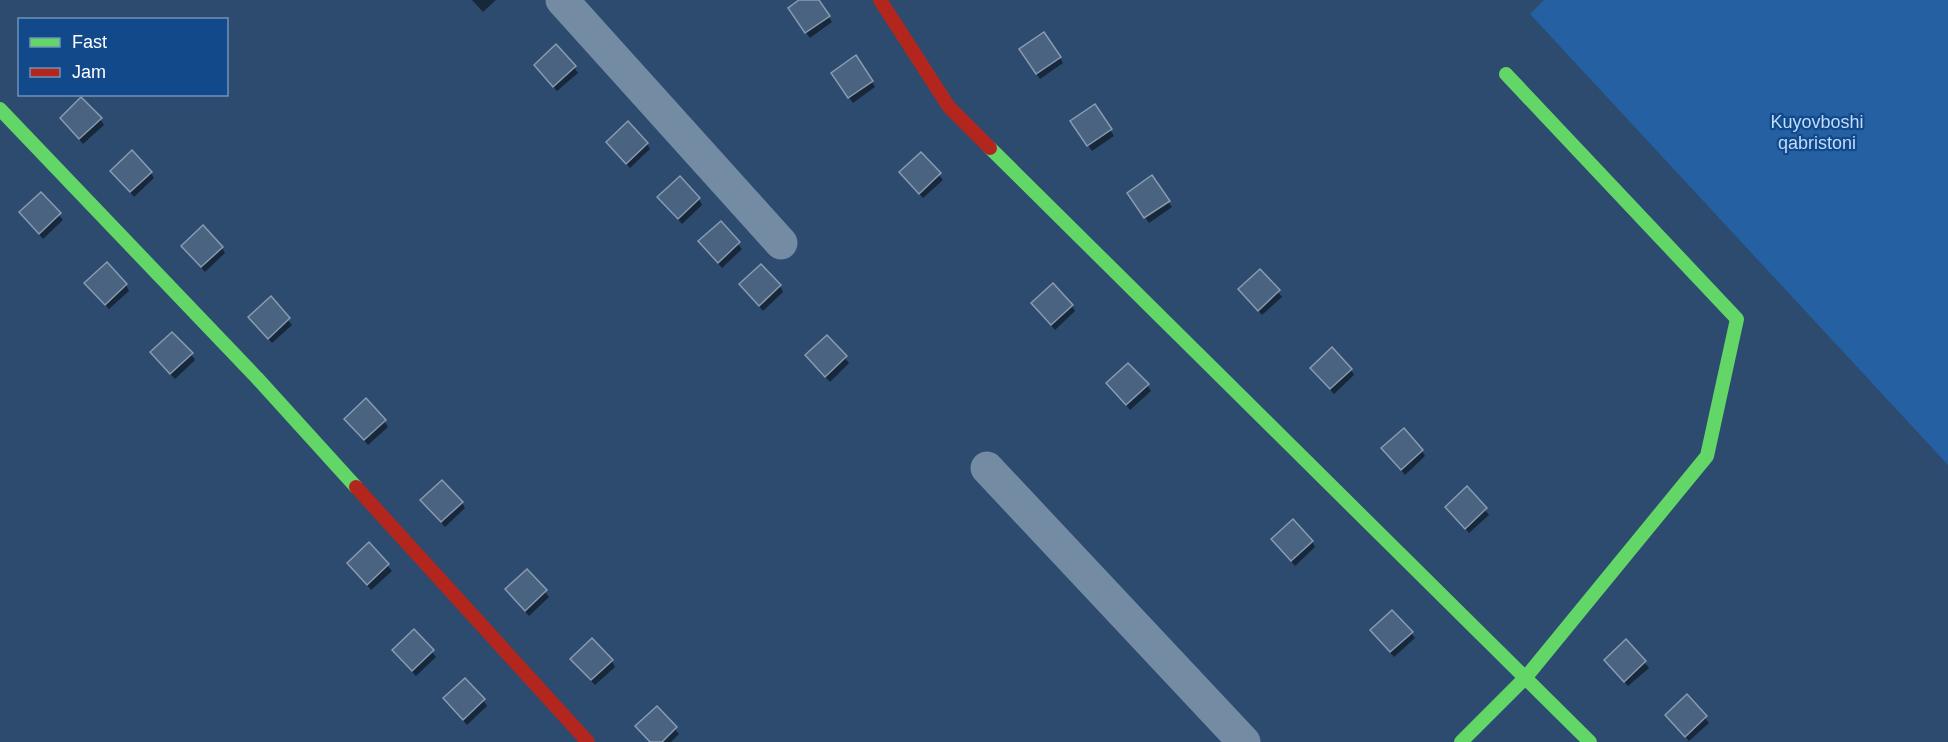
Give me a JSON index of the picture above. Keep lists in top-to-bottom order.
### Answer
{
  "parks": ["Kuyovboshi qabristoni"],
  "legend": ["Fast", "Jam"]
}
